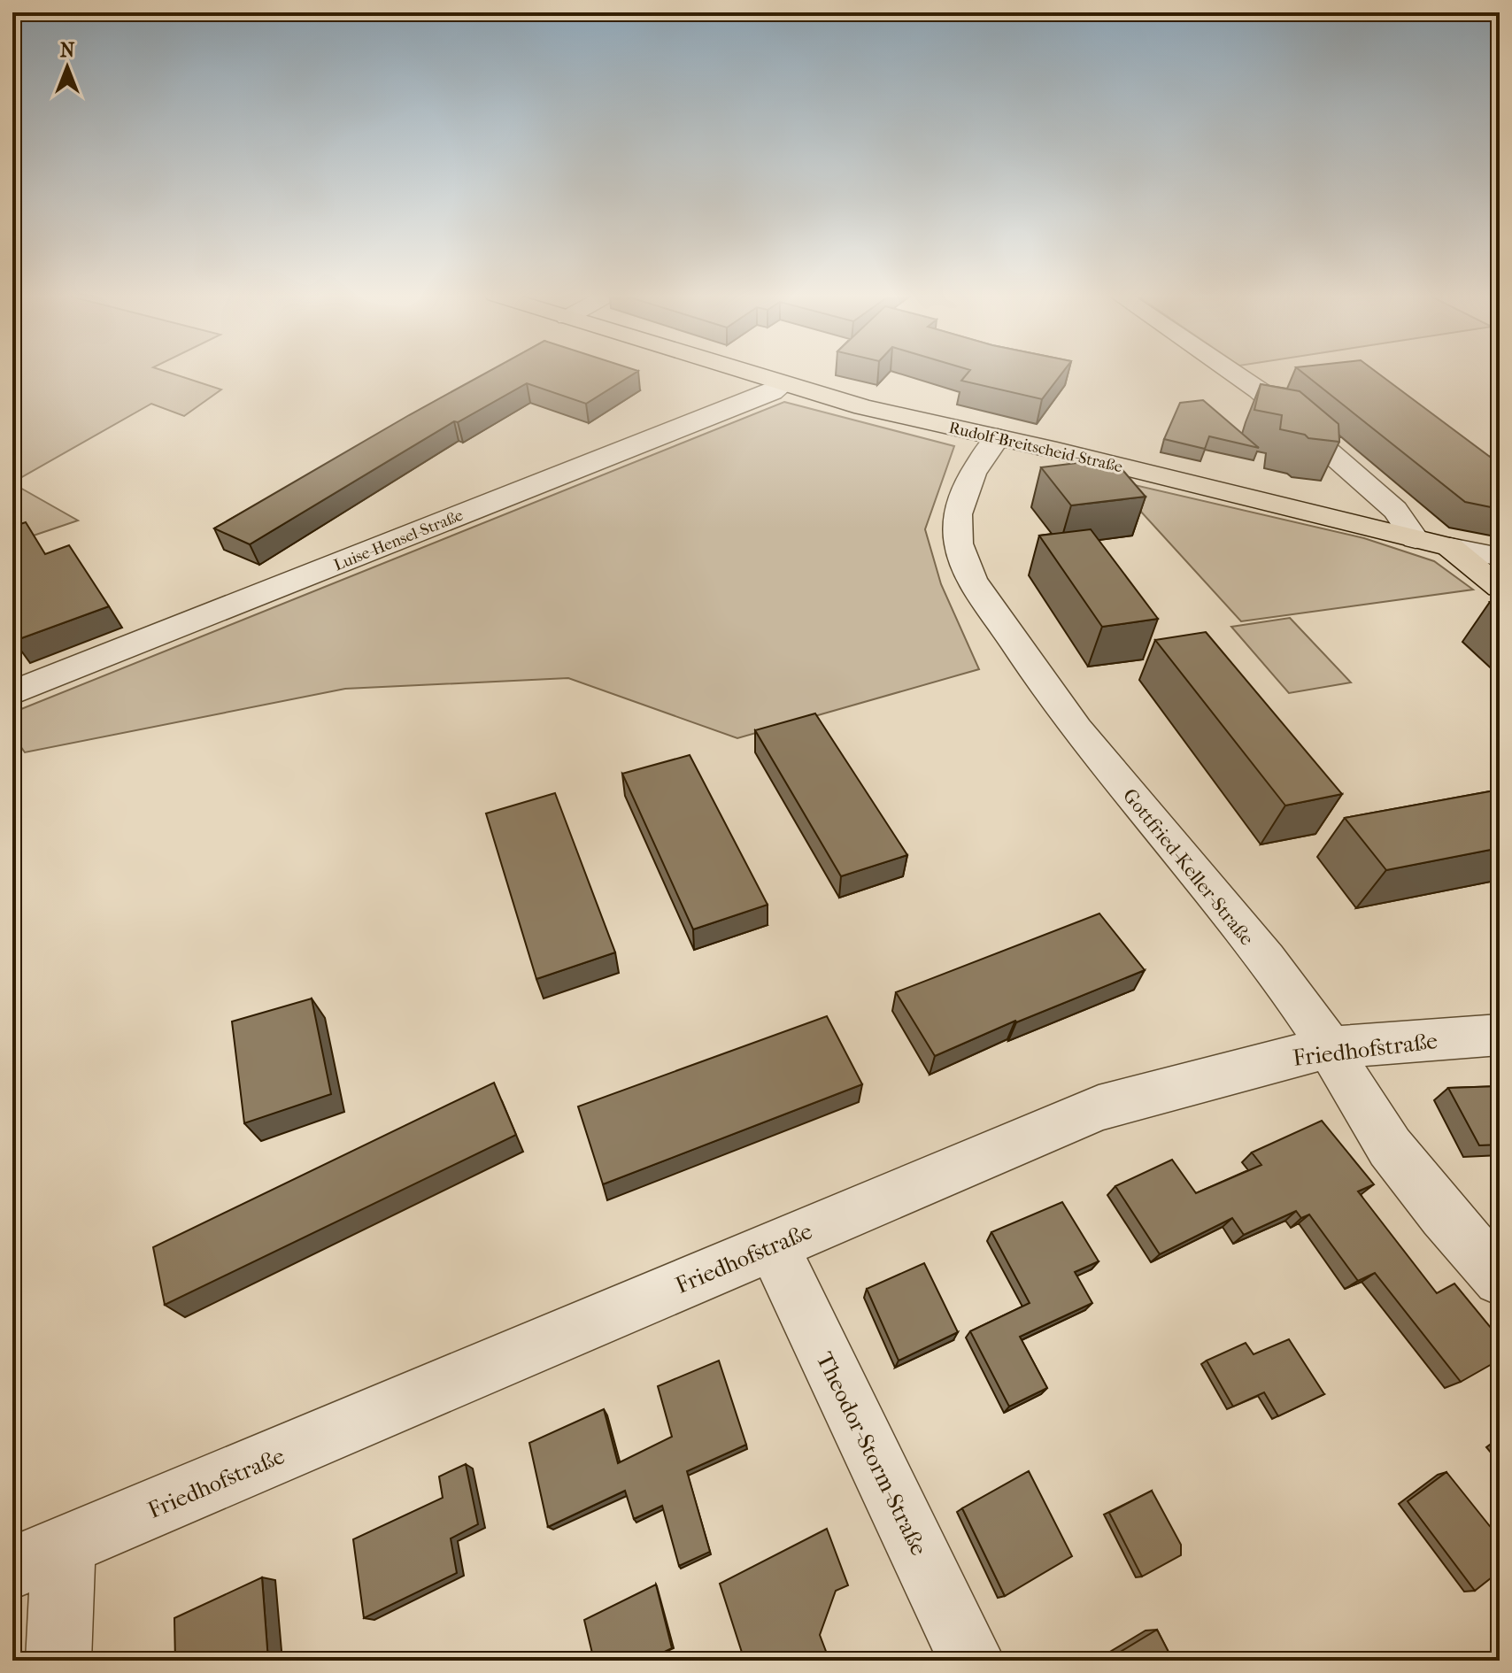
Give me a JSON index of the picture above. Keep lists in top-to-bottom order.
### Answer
{
  "streets": {
    "main road": ["Rudolf-Breitscheid-Straße"],
    "street": [
      "Luise-Hensel-Straße",
      "Gottfried-Keller-Straße",
      "Friedhofstraße",
      "Theodor-Storm-Straße"
    ]
  },
  "crossings": [
    ["Rudolf-Breitscheid-Straße", "Luise-Hensel-Straße"],
    ["Rudolf-Breitscheid-Straße", "Gottfried-Keller-Straße"],
    ["Gottfried-Keller-Straße", "Friedhofstraße"],
    ["Friedhofstraße", "Theodor-Storm-Straße"]
  ],
  "north": "top"
}
